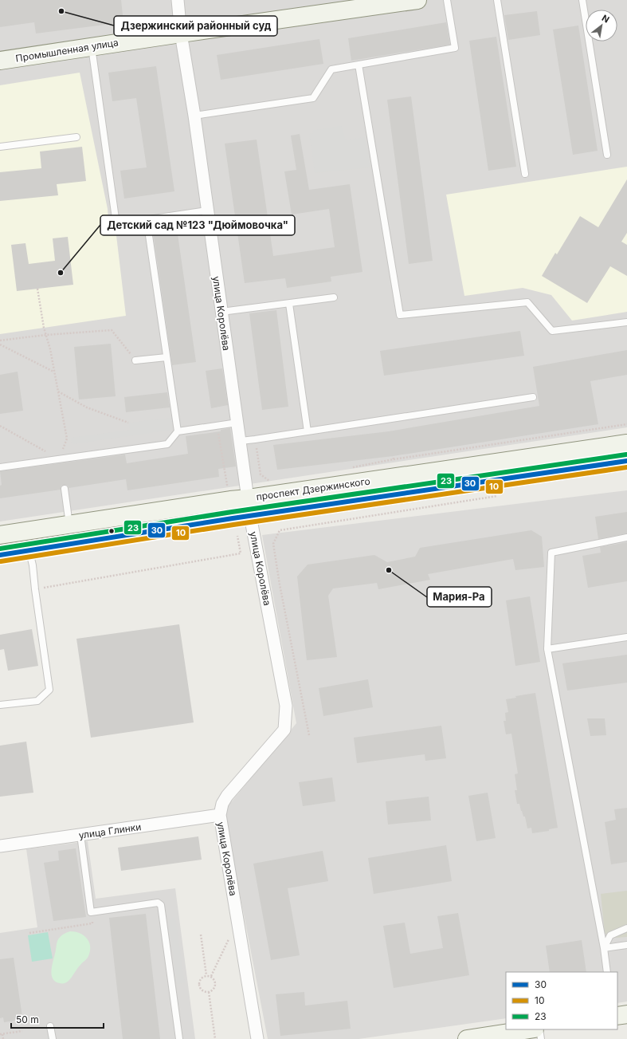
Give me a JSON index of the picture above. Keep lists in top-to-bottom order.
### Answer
{
  "streets": {
    "main road": ["Промышленная улица", "проспект Дзержинского"],
    "street": ["улица Королёва", "улица Глинки"]
  },
  "crossings": [
    ["Промышленная улица", "улица Королёва"],
    ["улица Королёва", "проспект Дзержинского"],
    ["улица Королёва", "улица Глинки"]
  ],
  "places": ["Дзержинский районный суд", "Детский сад №123 \"Дюймовочка\"", "Мария-Ра"],
  "lines": ["transit line 23", "transit line 30", "transit line 10"],
  "legend": ["30", "10", "23"],
  "scale_bar": "50 m",
  "north": "top right"
}
